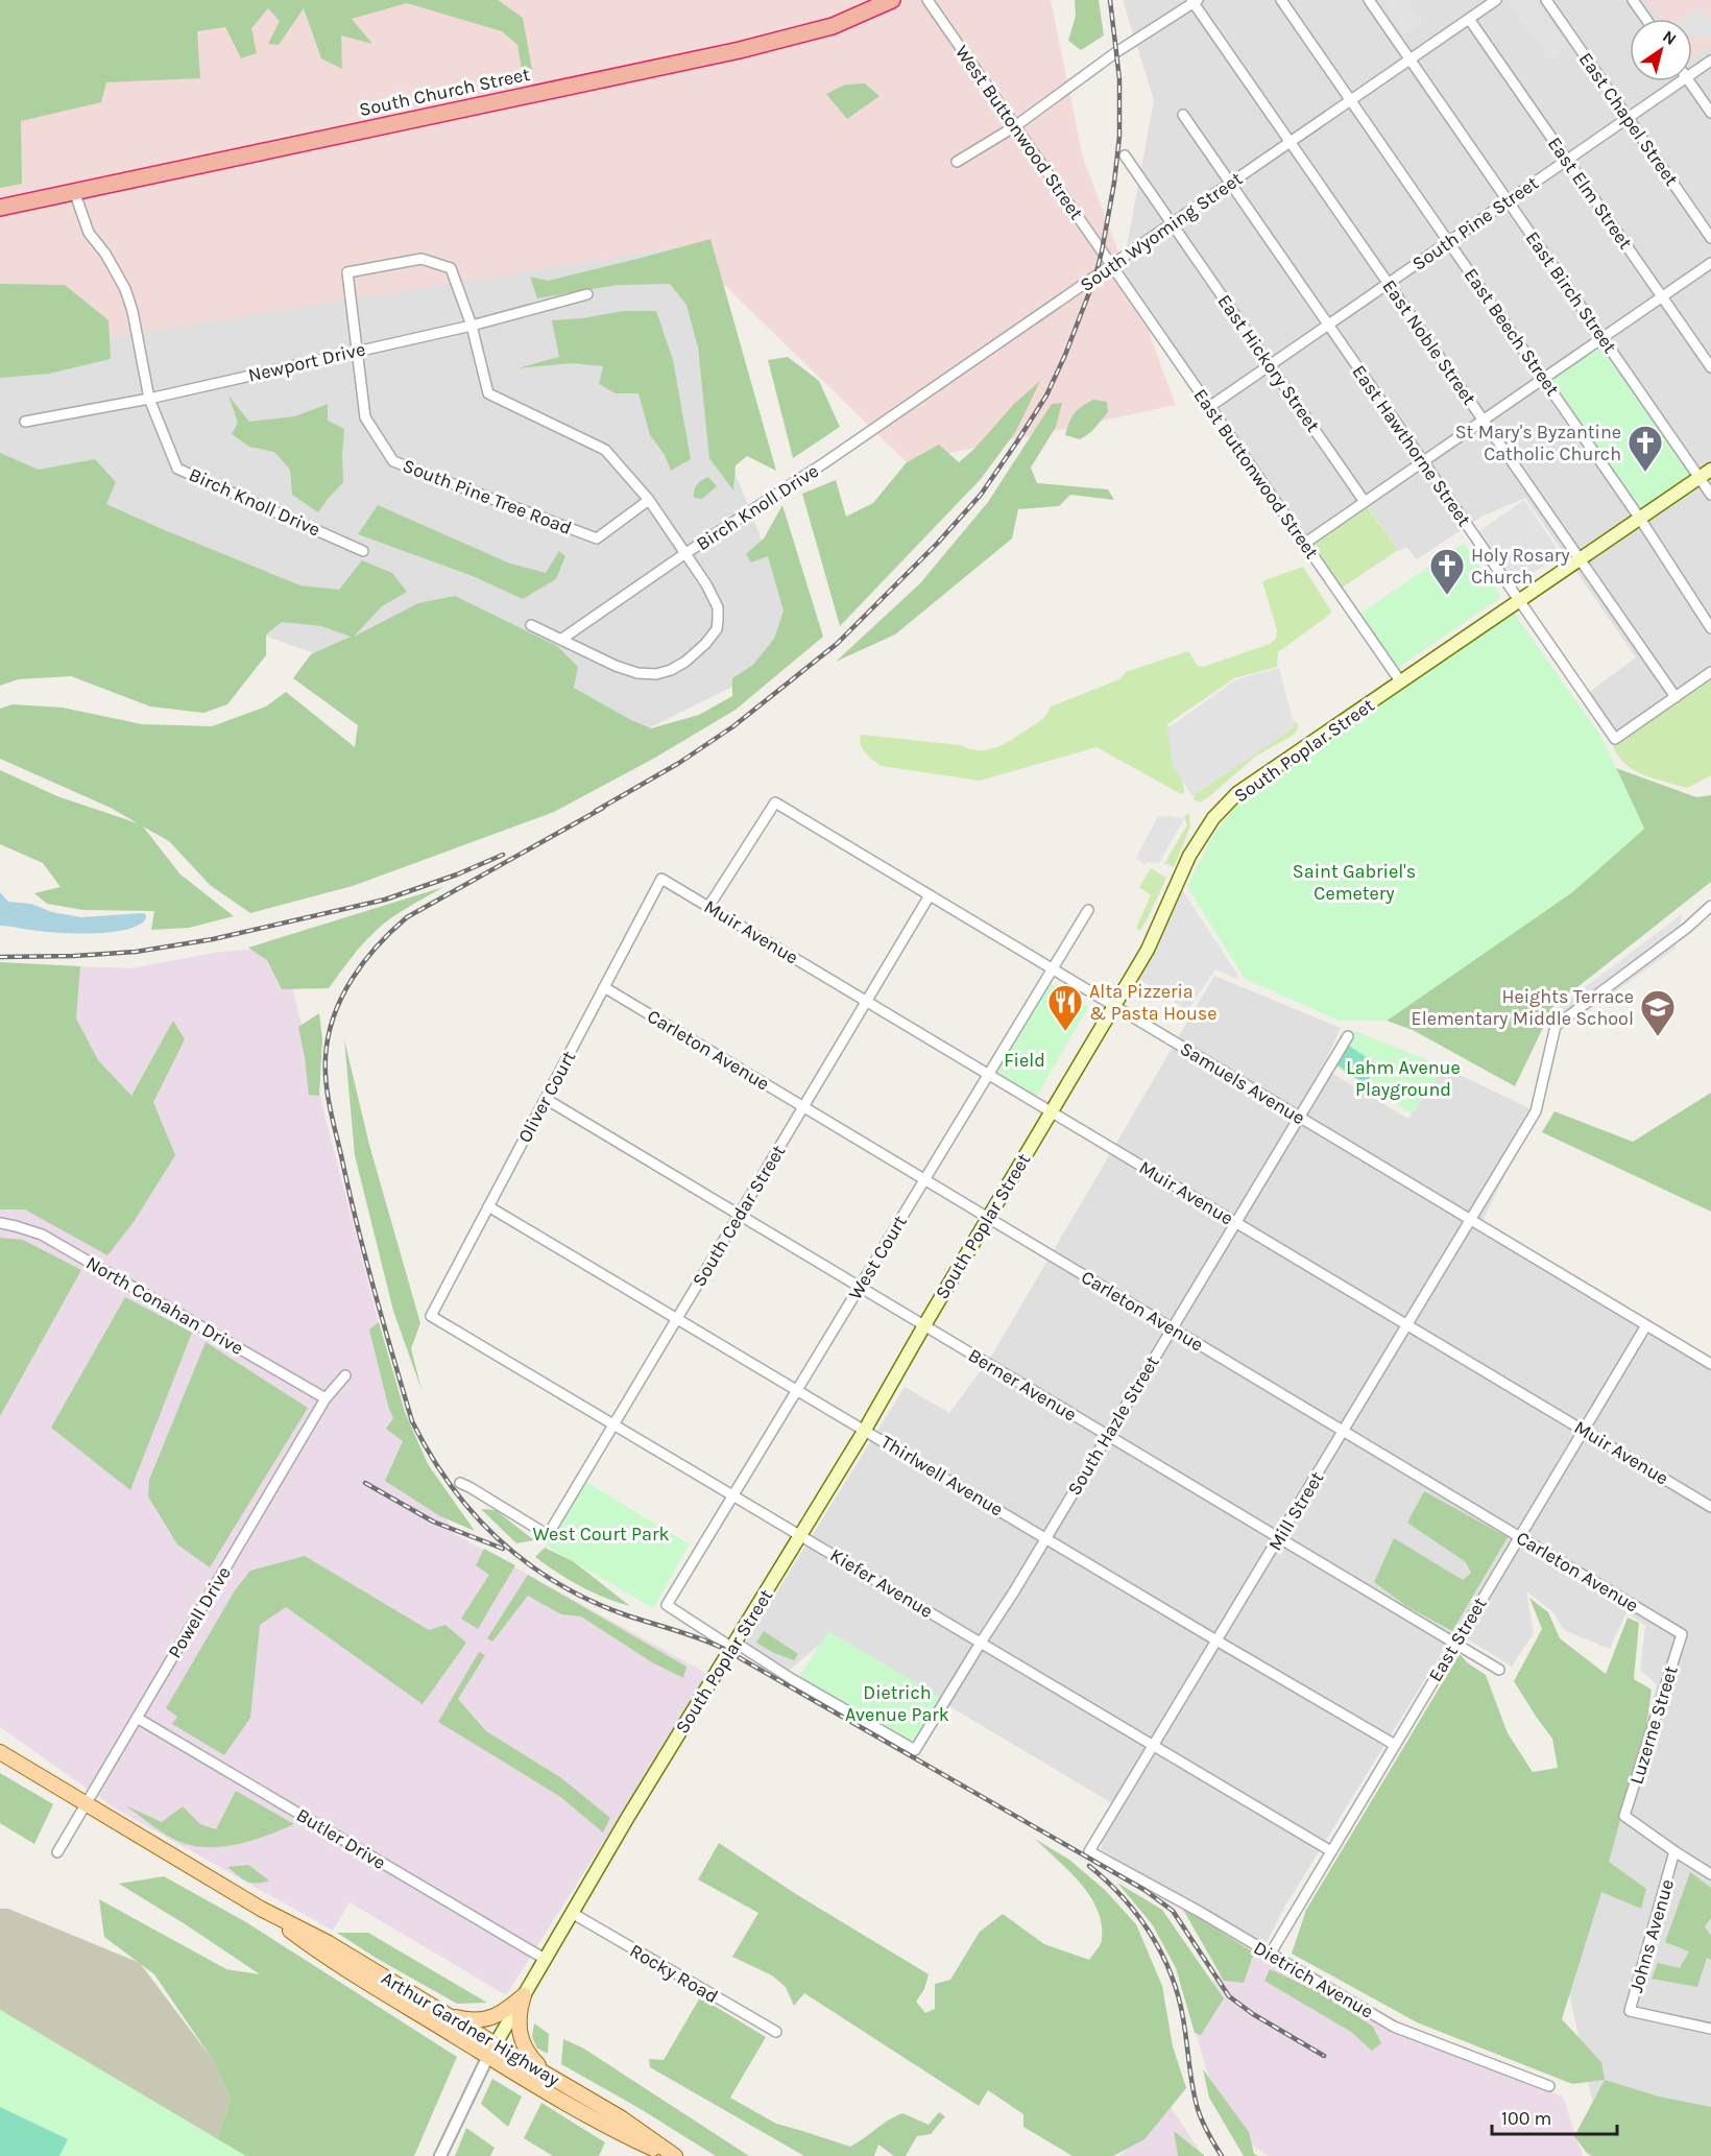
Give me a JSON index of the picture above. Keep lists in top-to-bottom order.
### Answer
{
  "streets": {
    "highway": ["South Church Street"],
    "main road": ["South Poplar Street", "Arthur Gardner Highway"],
    "street": [
      "East Chapel Street",
      "West Buttonwood Street",
      "East Elm Street",
      "South Pine Street",
      "South Wyoming Street",
      "East Birch Street",
      "East Beech Street",
      "East Noble Street",
      "Newport Drive",
      "East Hickory Street",
      "East Hawthorne Street",
      "East Buttonwood Street",
      "South Pine Tree Road",
      "Birch Knoll Drive",
      "Muir Avenue",
      "Carleton Avenue",
      "Samuels Avenue",
      "Oliver Court",
      "South Cedar Street",
      "West Court",
      "North Conahan Drive",
      "Berner Avenue",
      "South Hazle Street",
      "Thirlwell Avenue",
      "Mill Street",
      "Kiefer Avenue",
      "Powell Drive",
      "East Street",
      "Luzerne Street",
      "Butler Drive",
      "Johns Avenue",
      "Rocky Road",
      "Dietrich Avenue"
    ]
  },
  "crossings": [
    ["South Church Street", "Birch Knoll Drive"],
    ["East Chapel Street", "South Pine Street"],
    ["West Buttonwood Street", "South Wyoming Street"],
    ["West Buttonwood Street", "East Buttonwood Street"],
    ["East Elm Street", "South Pine Street"],
    ["East Elm Street", "South Wyoming Street"],
    ["South Pine Street", "East Birch Street"],
    ["South Pine Street", "East Beech Street"],
    ["South Pine Street", "East Noble Street"],
    ["South Pine Street", "East Hickory Street"],
    ["South Pine Street", "East Hawthorne Street"],
    ["South Pine Street", "East Buttonwood Street"],
    ["South Wyoming Street", "East Birch Street"],
    ["South Wyoming Street", "East Beech Street"],
    ["South Wyoming Street", "East Noble Street"],
    ["South Wyoming Street", "East Hickory Street"],
    ["South Wyoming Street", "East Hawthorne Street"],
    ["South Wyoming Street", "East Buttonwood Street"],
    ["South Wyoming Street", "Birch Knoll Drive"],
    ["East Birch Street", "South Poplar Street"],
    ["East Beech Street", "South Poplar Street"],
    ["East Noble Street", "East Hawthorne Street"],
    ["East Noble Street", "South Poplar Street"],
    ["Newport Drive", "South Pine Tree Road"],
    ["Newport Drive", "Birch Knoll Drive"],
    ["East Hawthorne Street", "South Poplar Street"],
    ["East Buttonwood Street", "South Poplar Street"],
    ["South Poplar Street", "Muir Avenue"],
    ["South Poplar Street", "Carleton Avenue"],
    ["South Poplar Street", "Samuels Avenue"],
    ["South Poplar Street", "West Court"],
    ["South Poplar Street", "Berner Avenue"],
    ["South Poplar Street", "South Hazle Street"],
    ["South Poplar Street", "Thirlwell Avenue"],
    ["South Poplar Street", "Kiefer Avenue"],
    ["South Poplar Street", "Butler Drive"],
    ["South Poplar Street", "Rocky Road"],
    ["South Poplar Street", "Arthur Gardner Highway"],
    ["Muir Avenue", "Samuels Avenue"],
    ["Muir Avenue", "Oliver Court"],
    ["Muir Avenue", "South Cedar Street"],
    ["Muir Avenue", "West Court"],
    ["Muir Avenue", "South Hazle Street"],
    ["Muir Avenue", "Mill Street"],
    ["Muir Avenue", "East Street"],
    ["Carleton Avenue", "Oliver Court"],
    ["Carleton Avenue", "South Cedar Street"],
    ["Carleton Avenue", "West Court"],
    ["Carleton Avenue", "South Hazle Street"],
    ["Carleton Avenue", "Mill Street"],
    ["Carleton Avenue", "East Street"],
    ["Carleton Avenue", "Luzerne Street"],
    ["Samuels Avenue", "South Cedar Street"],
    ["Samuels Avenue", "West Court"],
    ["Samuels Avenue", "South Hazle Street"],
    ["Samuels Avenue", "Mill Street"],
    ["Samuels Avenue", "East Street"],
    ["Oliver Court", "Berner Avenue"],
    ["Oliver Court", "Thirlwell Avenue"],
    ["Oliver Court", "Kiefer Avenue"],
    ["South Cedar Street", "Berner Avenue"],
    ["South Cedar Street", "Thirlwell Avenue"],
    ["South Cedar Street", "Kiefer Avenue"],
    ["West Court", "Berner Avenue"],
    ["West Court", "South Hazle Street"],
    ["West Court", "Thirlwell Avenue"],
    ["West Court", "Kiefer Avenue"],
    ["North Conahan Drive", "Powell Drive"],
    ["Berner Avenue", "South Hazle Street"],
    ["Berner Avenue", "Mill Street"],
    ["Berner Avenue", "East Street"],
    ["South Hazle Street", "Thirlwell Avenue"],
    ["South Hazle Street", "Kiefer Avenue"],
    ["Thirlwell Avenue", "Mill Street"],
    ["Thirlwell Avenue", "East Street"],
    ["Mill Street", "Kiefer Avenue"],
    ["Mill Street", "Dietrich Avenue"],
    ["Kiefer Avenue", "East Street"],
    ["Powell Drive", "Butler Drive"],
    ["Powell Drive", "Arthur Gardner Highway"],
    ["East Street", "Dietrich Avenue"],
    ["Luzerne Street", "Johns Avenue"]
  ],
  "parks": [
    "Saint Gabriel's Cemetery",
    "Field",
    "Lahm Avenue Playground",
    "West Court Park",
    "Dietrich Avenue Park"
  ],
  "places": {
    "church": ["St Mary's Byzantine Catholic Church", "Holy Rosary Church"],
    "restaurant": ["Alta Pizzeria & Pasta House"],
    "school or university": ["Heights Terrace Elementary Middle School"]
  },
  "scale_bar": "100 m",
  "north": "top right"
}
